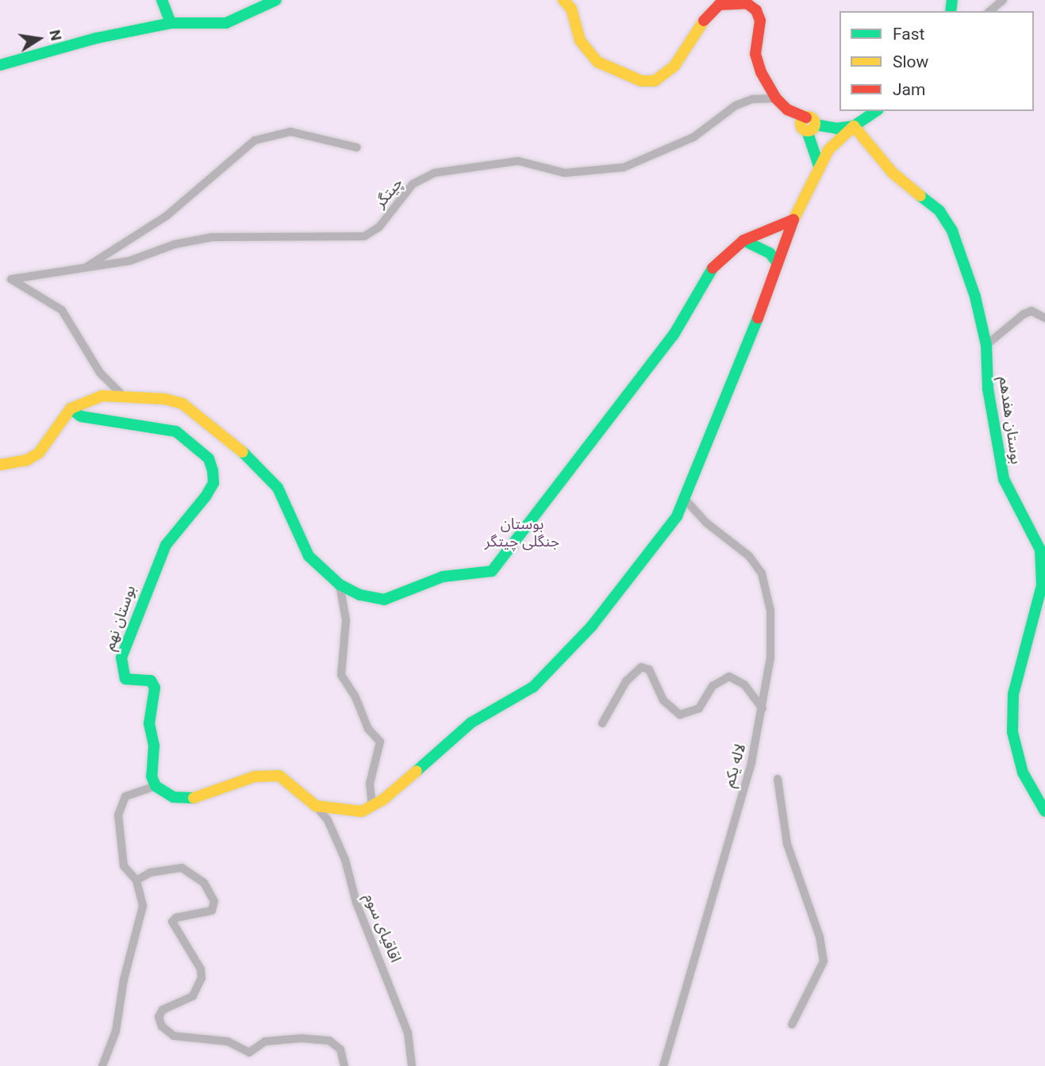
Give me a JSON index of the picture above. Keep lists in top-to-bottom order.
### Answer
{
  "streets": {
    "street": [
      "چیتگر",
      "بوستان هفدهم",
      "بوستان نهم",
      "لاله یکم",
      "اقاقیای سوم"
    ]
  },
  "parks": ["بوستان جنگلی چیتگر"],
  "legend": ["Fast", "Slow", "Jam"],
  "north": "right"
}
